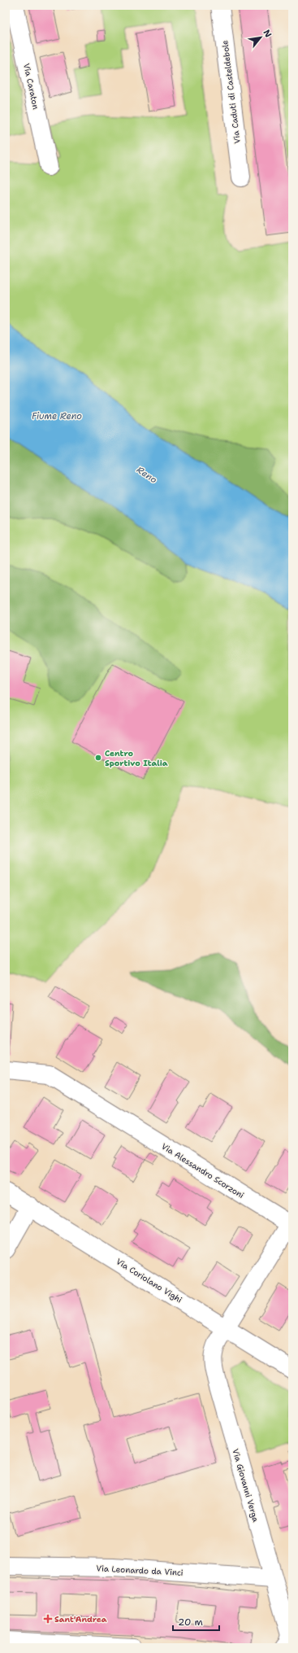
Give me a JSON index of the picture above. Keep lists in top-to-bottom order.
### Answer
{
  "streets": {
    "street": [
      "Via Caraton",
      "Via Caduti di Casteldebole",
      "Via Alessandro Scorzoni",
      "Via Coriolano Vighi",
      "Via Giovanni Verga",
      "Via Leonardo da Vinci"
    ]
  },
  "crossings": [
    ["Via Alessandro Scorzoni", "Via Coriolano Vighi"],
    ["Via Alessandro Scorzoni", "Via Giovanni Verga"],
    ["Via Coriolano Vighi", "Via Giovanni Verga"],
    ["Via Giovanni Verga", "Via Leonardo da Vinci"]
  ],
  "water": ["Fiume Reno", "Reno"],
  "places": {
    "other": ["Centro Sportivo Italia"],
    "health": ["Sant'Andrea"]
  },
  "scale_bar": "20 m",
  "north": "top right"
}
